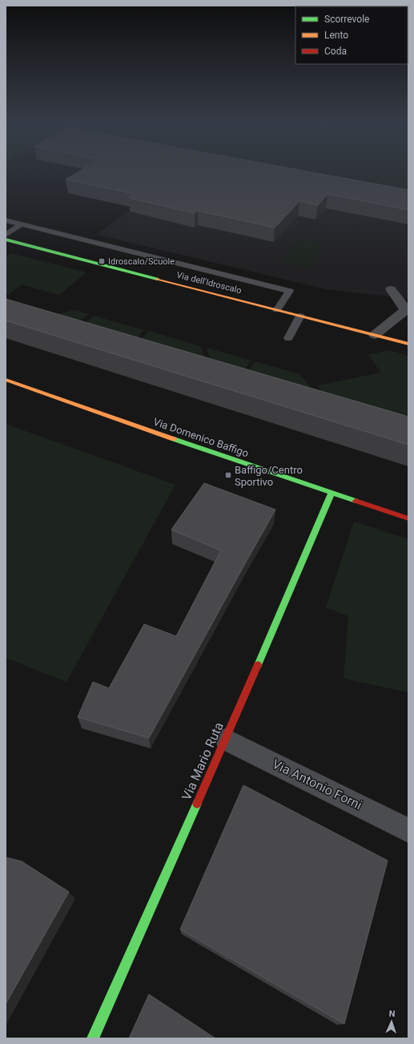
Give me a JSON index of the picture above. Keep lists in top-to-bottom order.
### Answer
{
  "streets": {
    "street": [
      "Via dell'Idroscalo",
      "Via Domenico Baffigo",
      "Via Mario Ruta",
      "Via Antonio Forni"
    ]
  },
  "crossings": [
    ["Via Domenico Baffigo", "Via Mario Ruta"],
    ["Via Mario Ruta", "Via Antonio Forni"]
  ],
  "places": {
    "transit": ["Idroscalo/Scuole", "Baffigo/Centro Sportivo"]
  },
  "legend": ["Scorrevole", "Lento", "Coda"],
  "north": "top"
}
